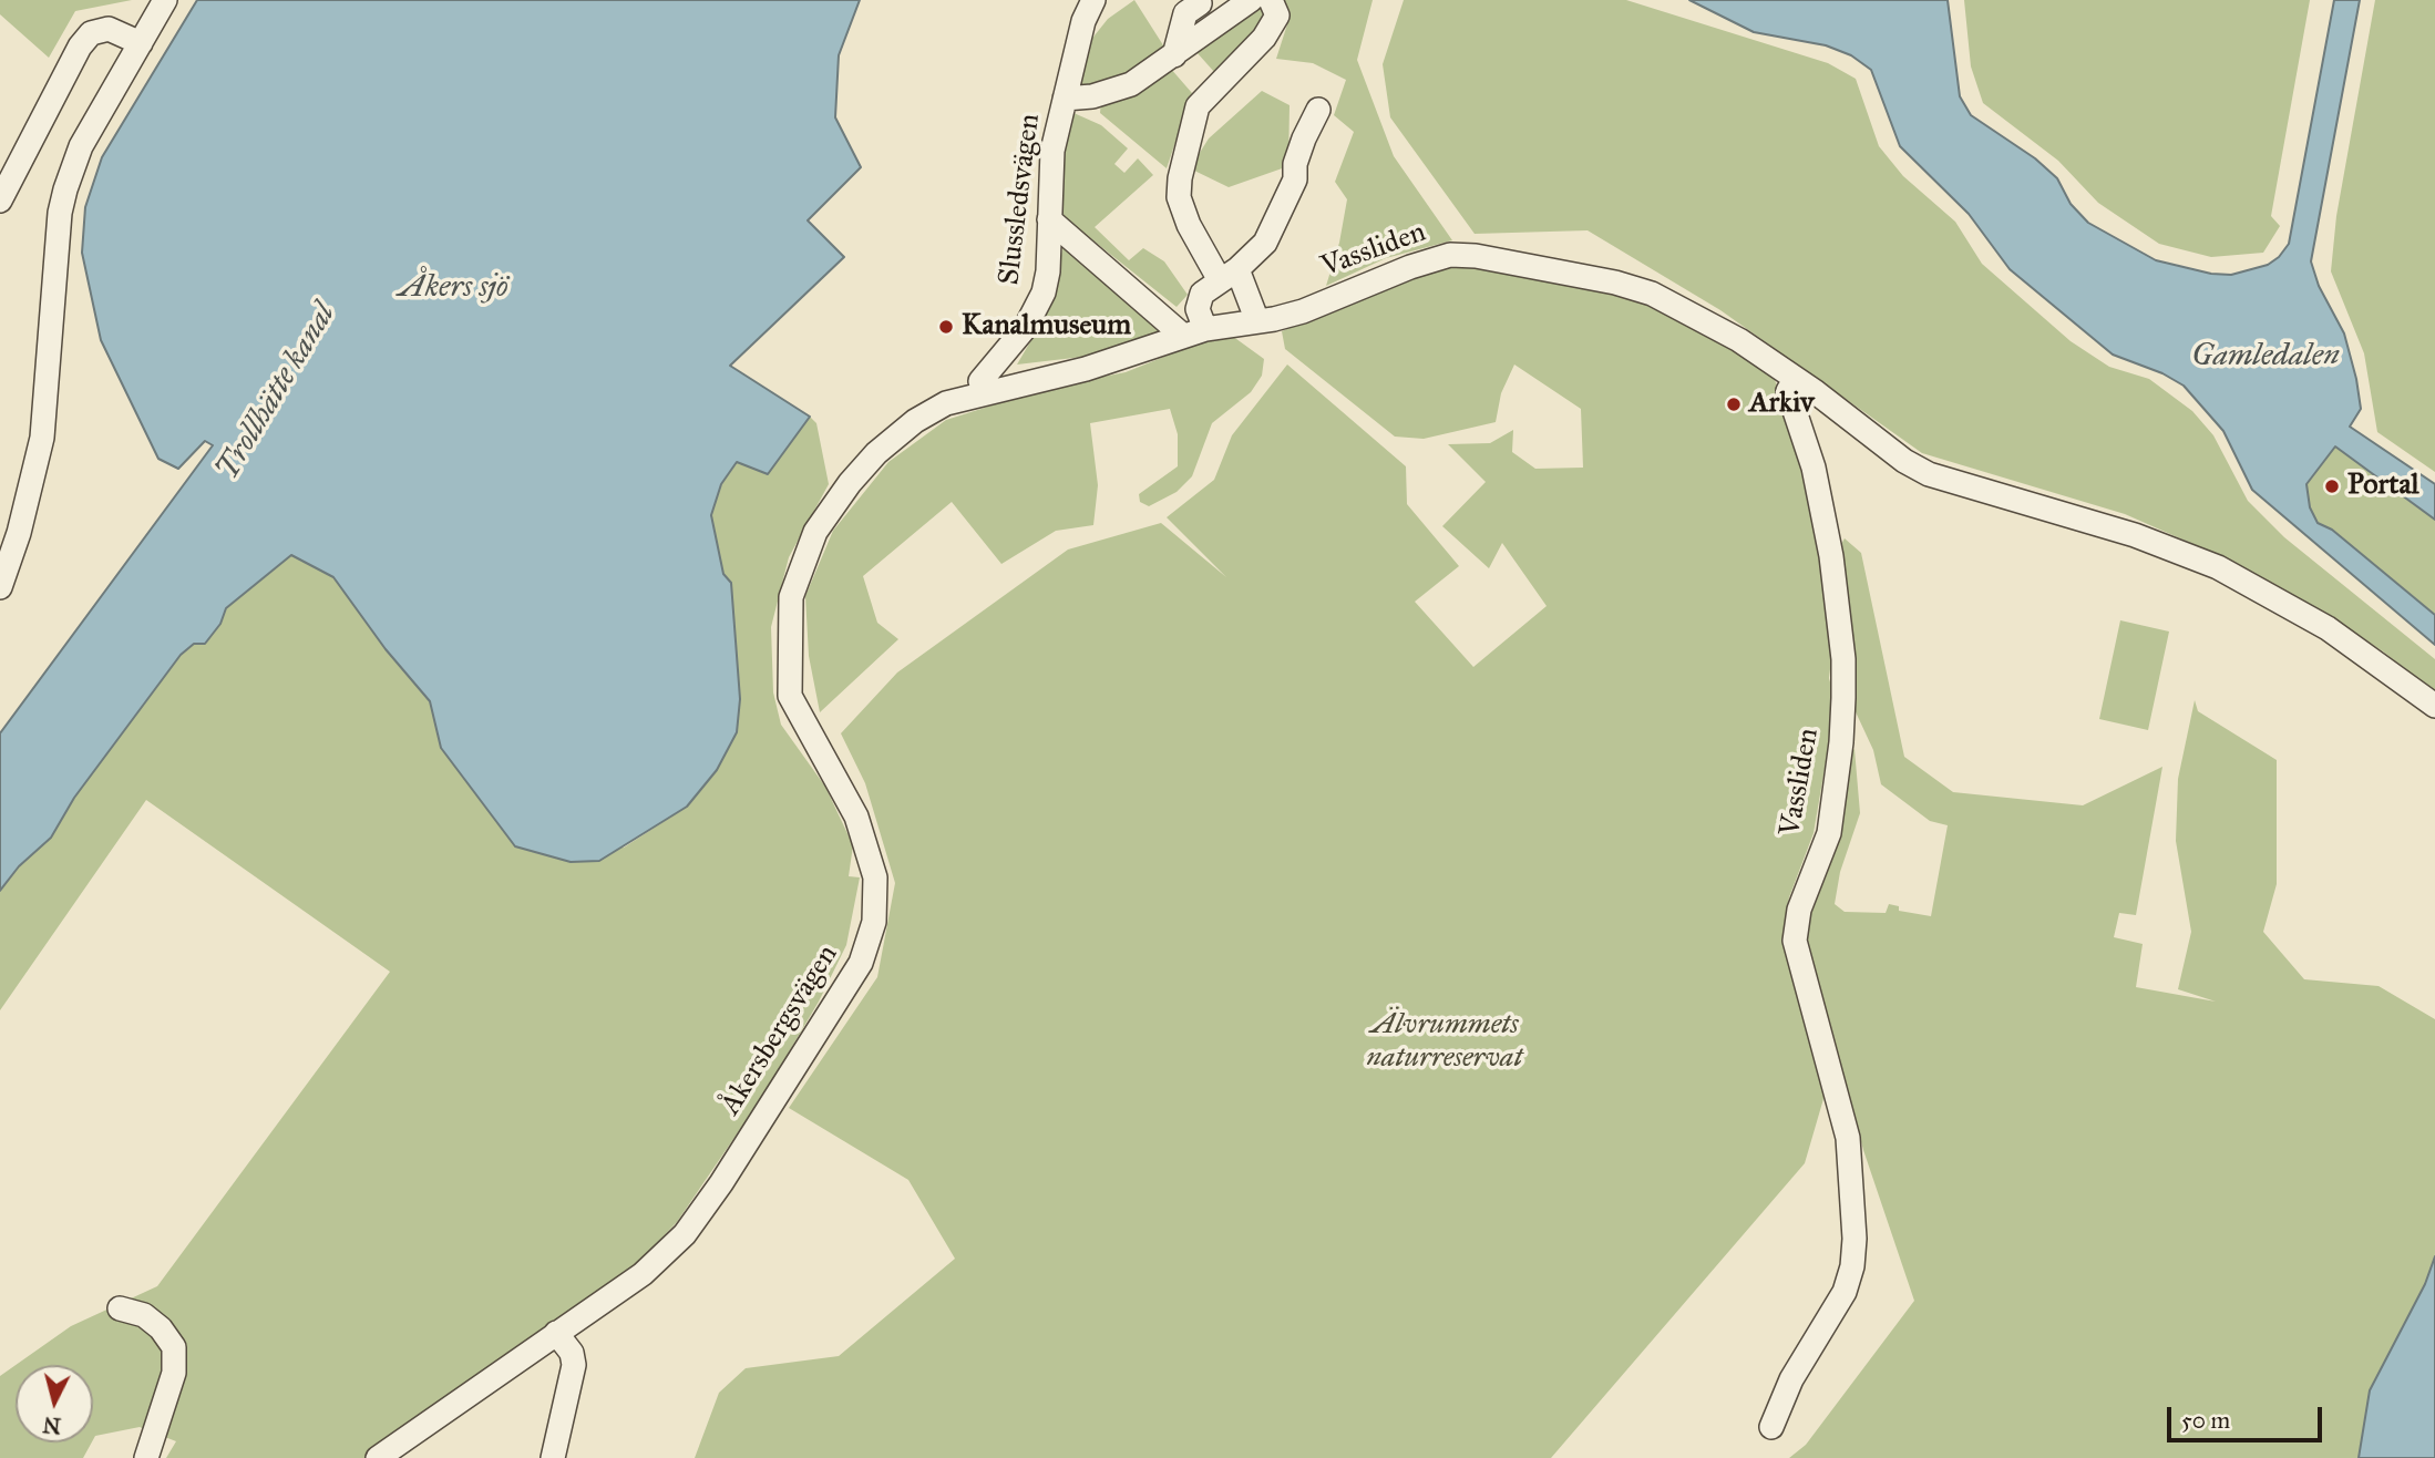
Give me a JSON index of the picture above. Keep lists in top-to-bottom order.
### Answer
{
  "streets": {
    "street": ["Slussledsvägen", "Vassliden", "Åkersbergsvägen"]
  },
  "crossings": [
    ["Slussledsvägen", "Åkersbergsvägen"],
    ["Vassliden", "Åkersbergsvägen"]
  ],
  "water": ["Åkers sjö", "Gamledalen", "Trollhätte kanal"],
  "parks": ["Älvrummets naturreservat"],
  "places": ["Kanalmuseum", "Arkiv", "Portal"],
  "scale_bar": "50 m",
  "north": "bottom"
}
